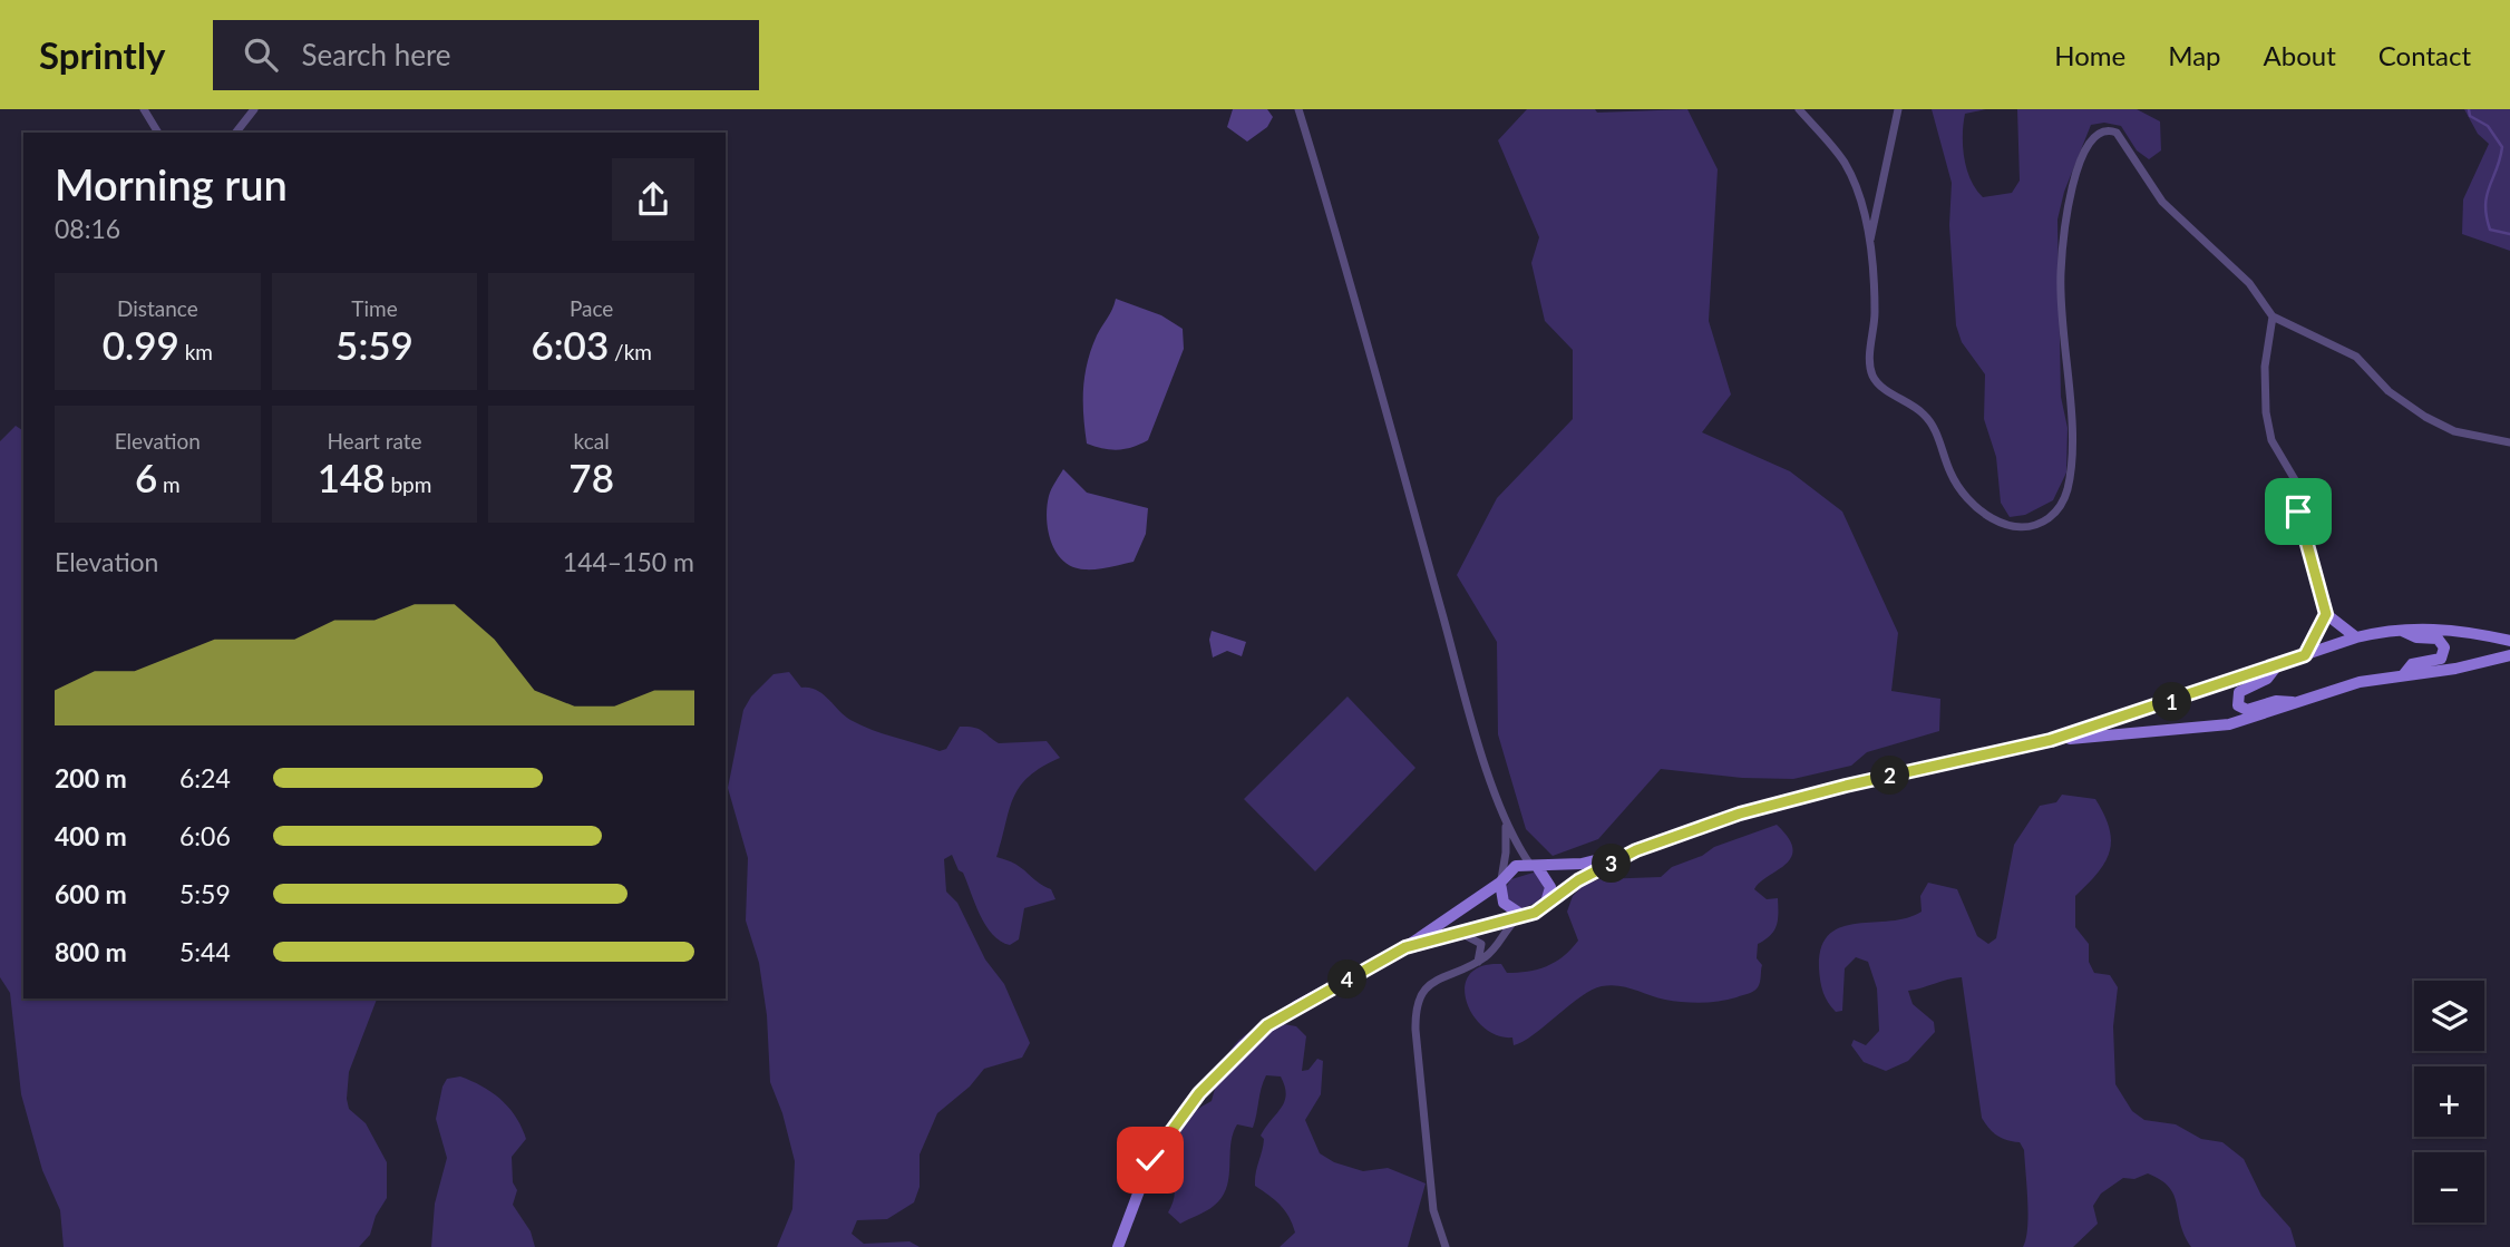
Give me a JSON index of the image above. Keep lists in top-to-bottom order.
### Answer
{
  "page": {
    "header": "Sprintly",
    "search": "Search here",
    "nav": [
      "Home",
      "Map",
      "About",
      "Contact"
    ],
    "heading": ["Morning run", "08:16"],
    "stats": [
      ["Distance", "0.99 km"],
      ["Time", "5:59"],
      ["Pace", "6:03 /km"],
      ["Elevation", "6 m"],
      ["Heart rate", "148 bpm"],
      ["kcal", "78"]
    ],
    "chart": ["Elevation", "144–150 m"],
    "pins": [
      "1",
      "2",
      "3",
      "4"
    ],
    "list": [
      {
        "name": "200 m",
        "note": "6:24"
      },
      {
        "name": "400 m",
        "note": "6:06"
      },
      {
        "name": "600 m",
        "note": "5:59"
      },
      {
        "name": "800 m",
        "note": "5:44"
      }
    ],
    "map_buttons": ["+", "−"]
  }
}
